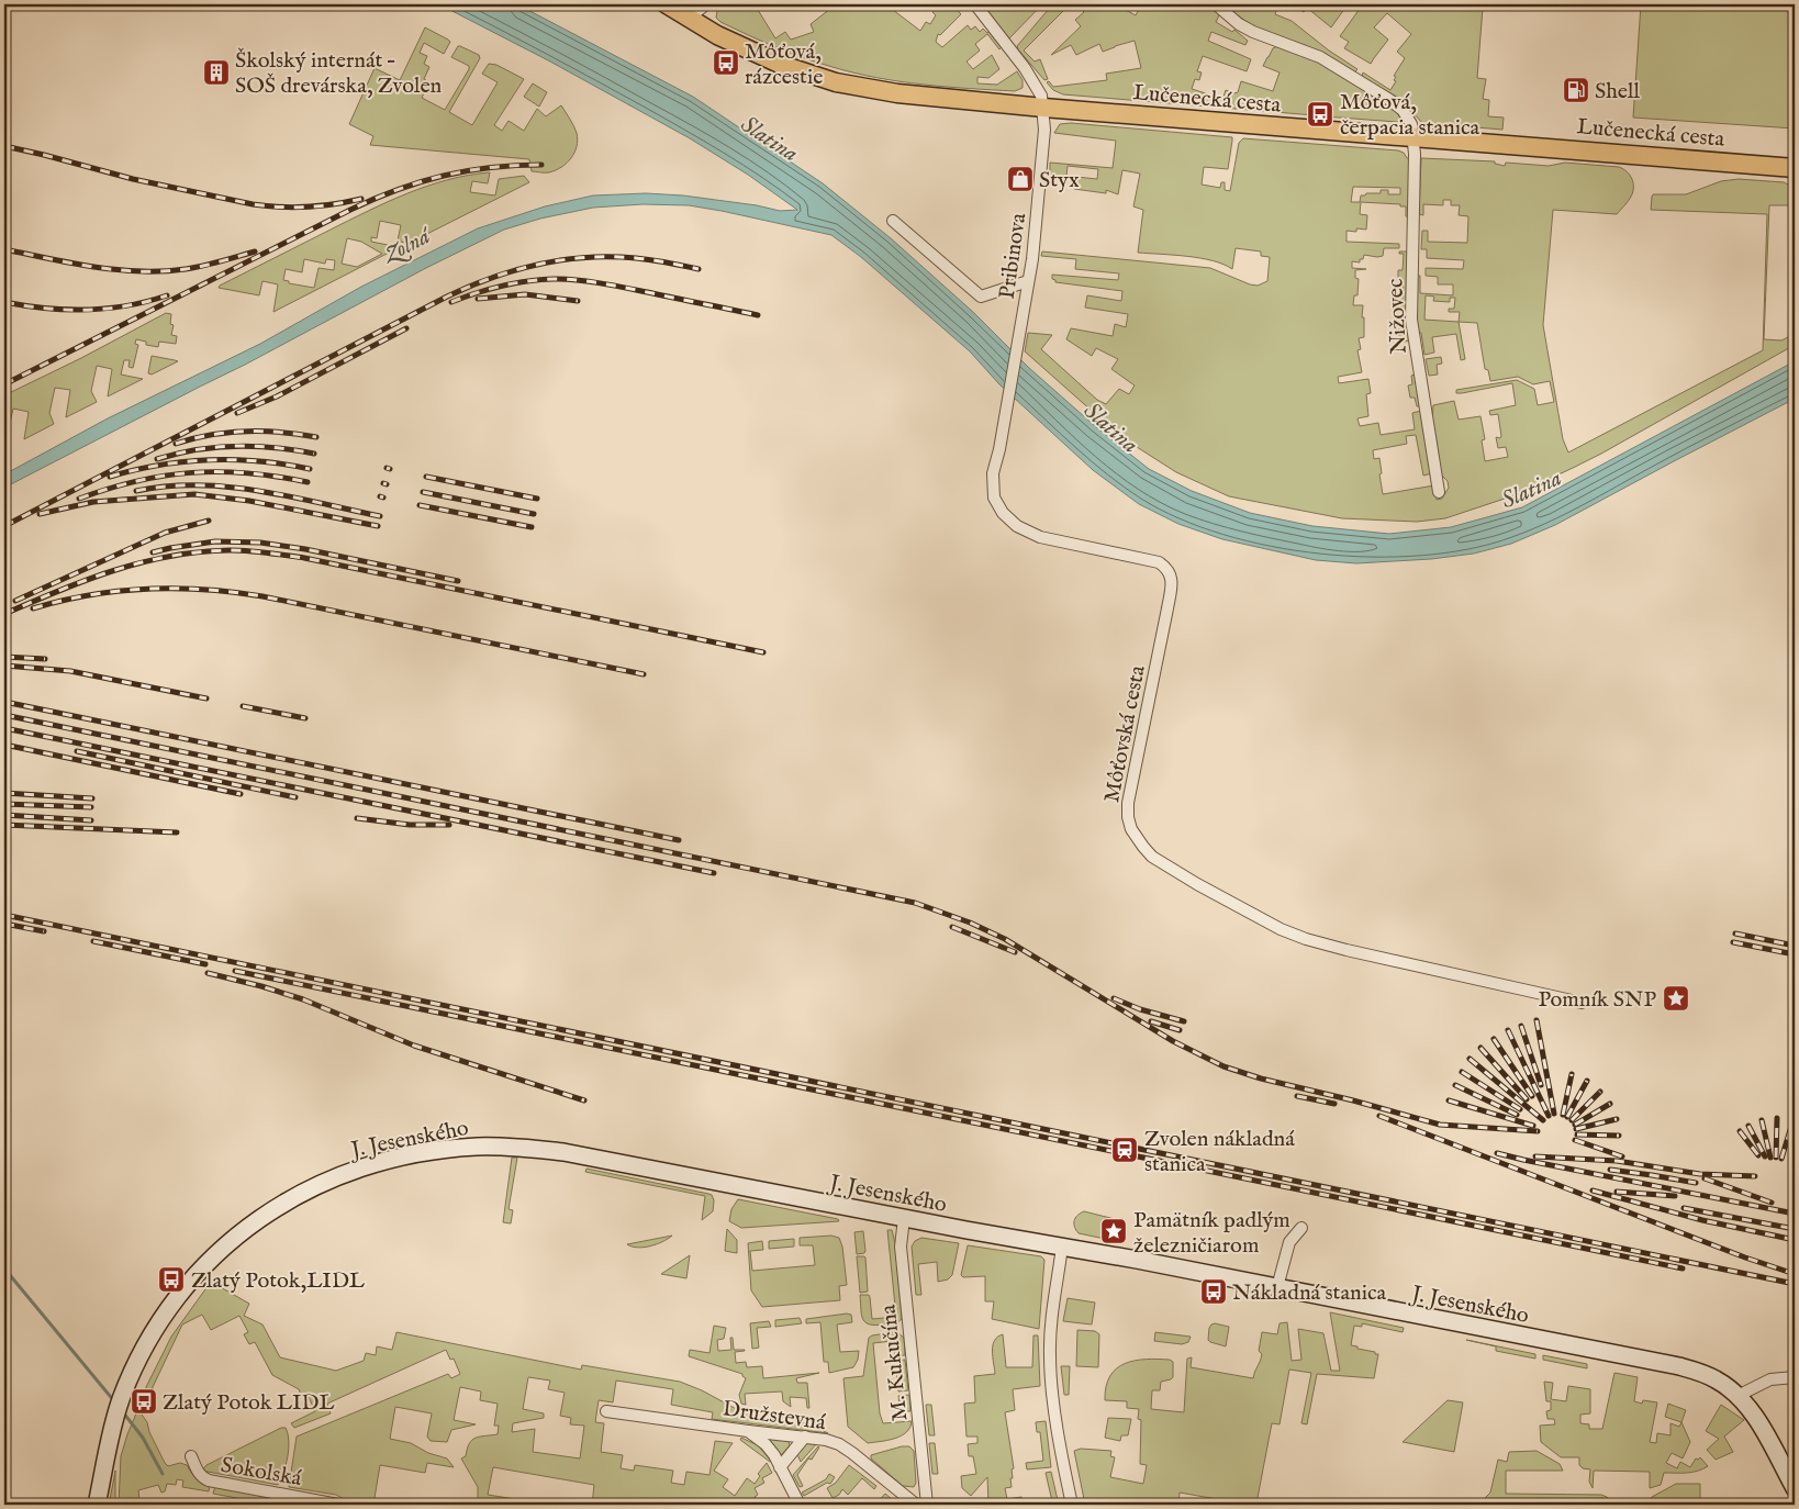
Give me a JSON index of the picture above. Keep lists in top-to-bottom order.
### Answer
{
  "streets": {
    "main road": ["Lučenecká cesta"],
    "street": [
      "Pribinova",
      "Nižovec",
      "Môťovská cesta",
      "J. Jesenského",
      "M. Kukučína",
      "Družstevná",
      "Sokolská"
    ]
  },
  "crossings": [
    ["Lučenecká cesta", "Pribinova"],
    ["Lučenecká cesta", "Nižovec"],
    ["Pribinova", "Môťovská cesta"],
    ["J. Jesenského", "M. Kukučína"]
  ],
  "water": ["Slatina", "Zolná"],
  "places": {
    "bus stop": [
      "Môťová, rázcestie",
      "Môťová, čerpacia stanica",
      "Zlatý Potok,LIDL",
      "Nákladná stanica",
      "Zlatý Potok LIDL"
    ],
    "building": ["Školský internát – SOŠ drevárska, Zvolen"],
    "fuel station": ["Shell"],
    "shop": ["Styx"],
    "place": ["Pomník SNP", "Pamätník padlým železničiarom"],
    "station": ["Zvolen nákladná stanica"]
  }
}
